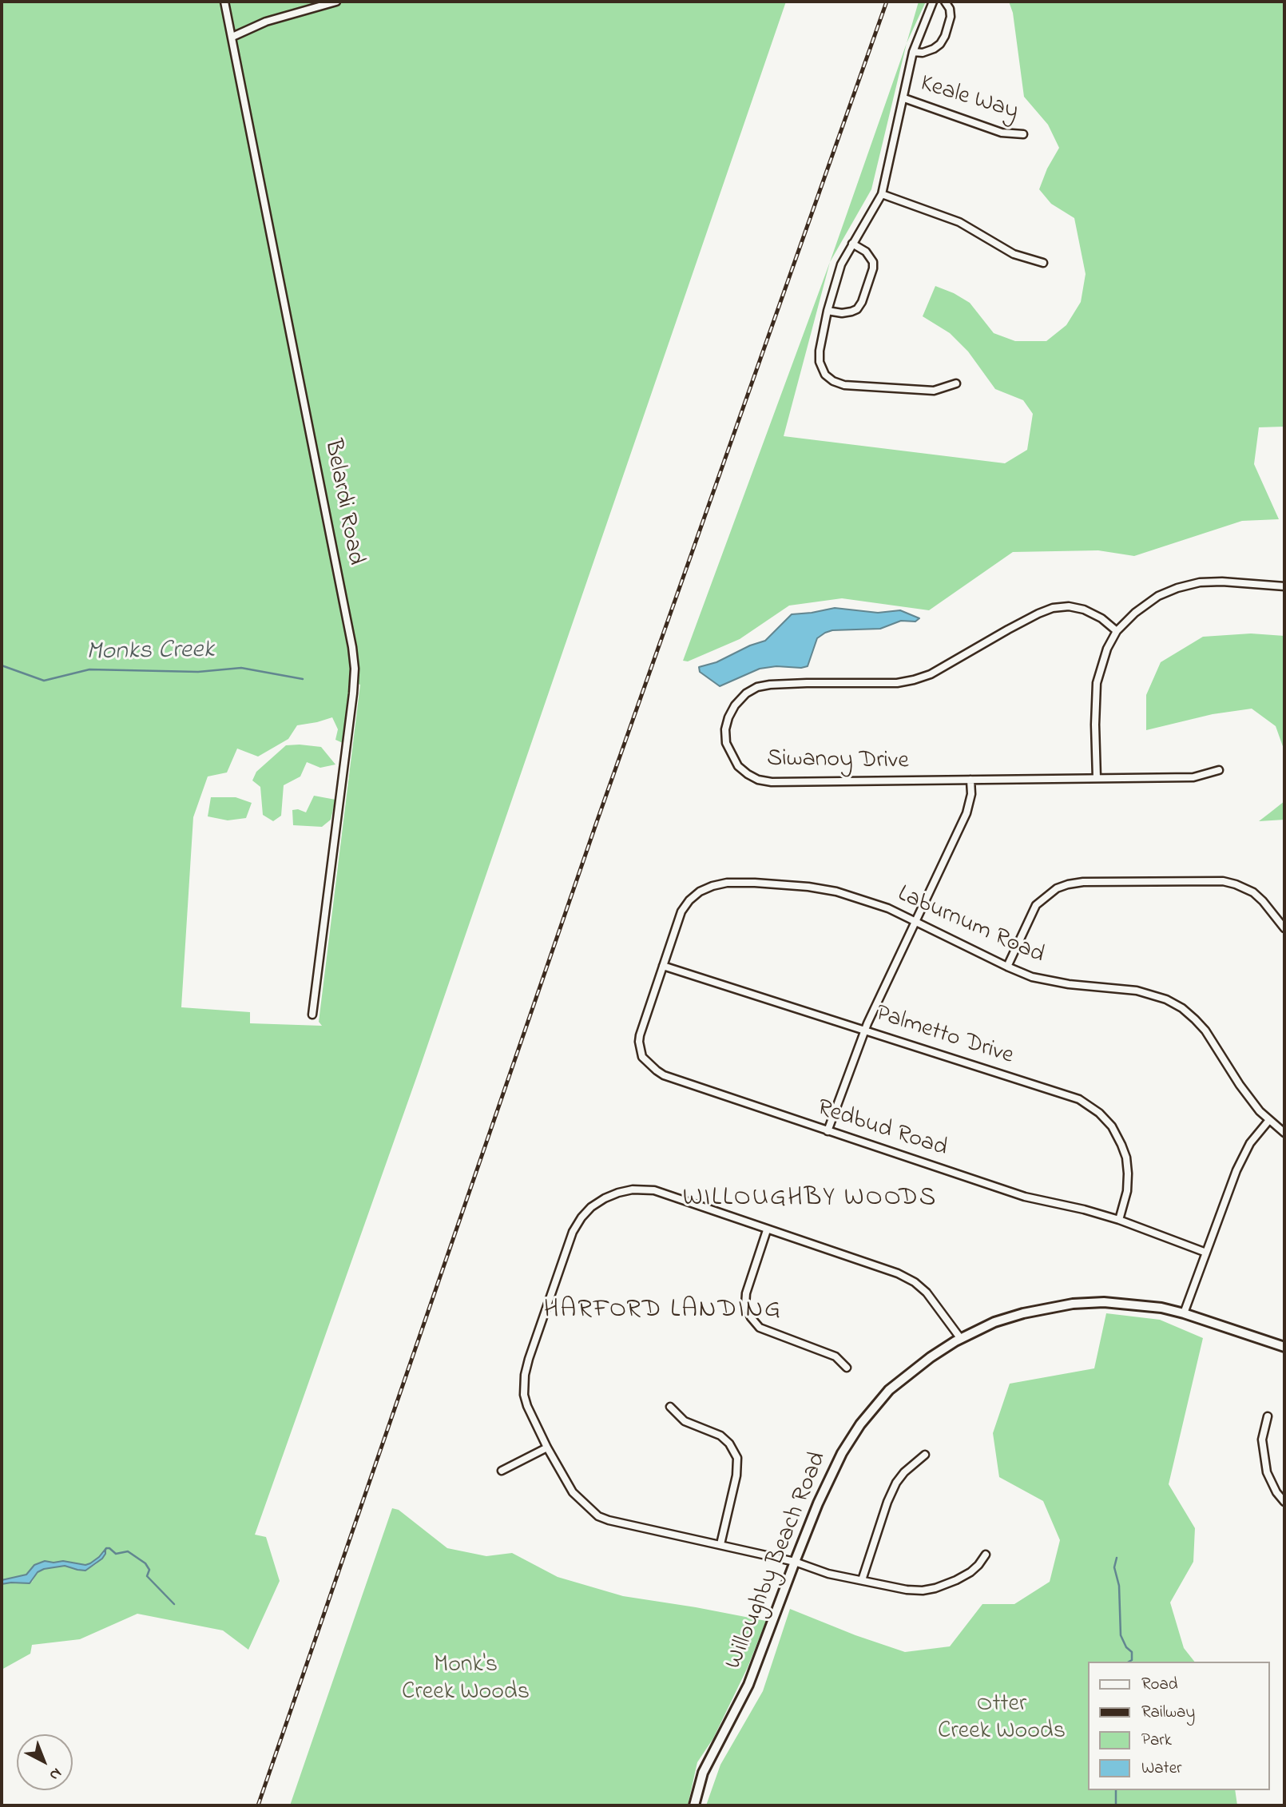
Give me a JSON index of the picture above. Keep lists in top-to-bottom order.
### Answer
{
  "streets": {
    "street": [
      "Keale Way",
      "Belardi Road",
      "Siwanoy Drive",
      "Laburnum Road",
      "Palmetto Drive",
      "Redbud Road",
      "Willoughby Beach Road"
    ]
  },
  "crossings": [
    ["Laburnum Road", "Palmetto Drive"],
    ["Laburnum Road", "Redbud Road"],
    ["Palmetto Drive", "Redbud Road"]
  ],
  "districts": ["WILLOUGHBY WOODS", "HARFORD LANDING"],
  "water": ["Monks Creek"],
  "parks": ["Monk's Creek Woods", "Otter Creek Woods"],
  "legend": [
    "Road",
    "Railway",
    "Park",
    "Water"
  ],
  "north": "bottom right"
}
